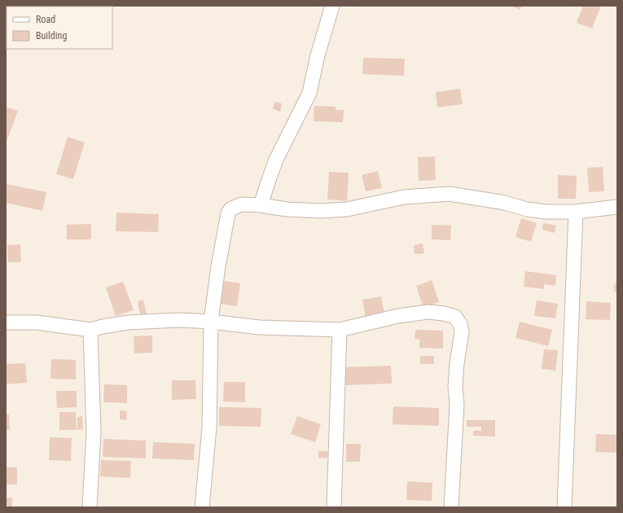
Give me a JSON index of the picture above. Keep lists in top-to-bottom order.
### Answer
{
  "legend": ["Road", "Building"]
}
